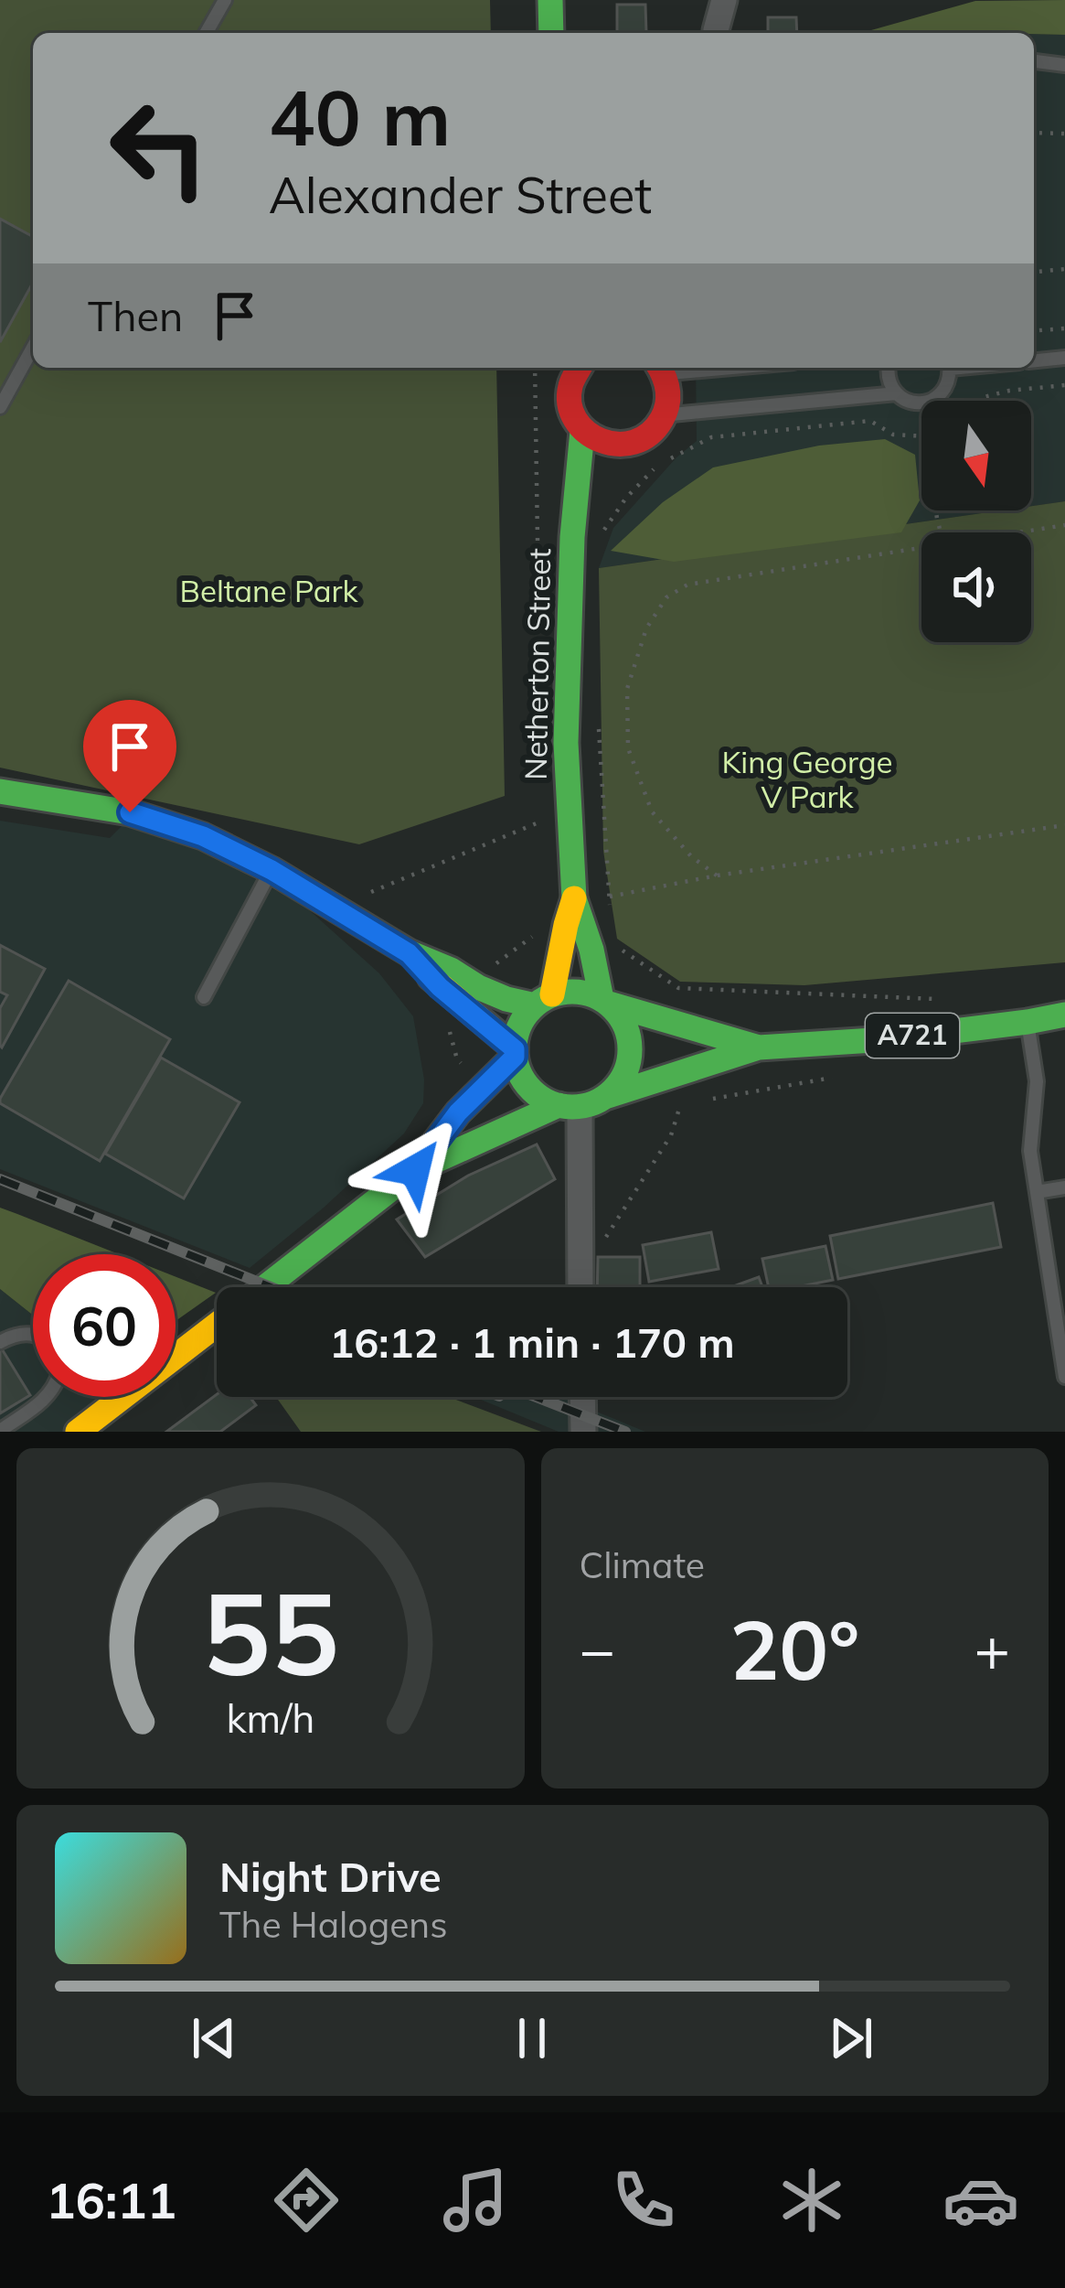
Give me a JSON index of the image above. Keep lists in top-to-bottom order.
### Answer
{
  "streets": {
    "main road": ["Netherton Street", "A721"]
  },
  "crossings": [
    ["Netherton Street", "A721"]
  ],
  "parks": ["Beltane Park", "King George V Park"],
  "north": "bottom",
  "page": {
    "turn": ["40 m", "Alexander Street"],
    "then": "Then",
    "limit": "60",
    "trip": "16:12 · 1 min · 170 m",
    "tile": "Climate",
    "heat": ["−", "20°", "+"],
    "song": ["Night Drive", "The Halogens"],
    "tabs": "16:11",
    "gauge": ["55", "km/h"]
  }
}
